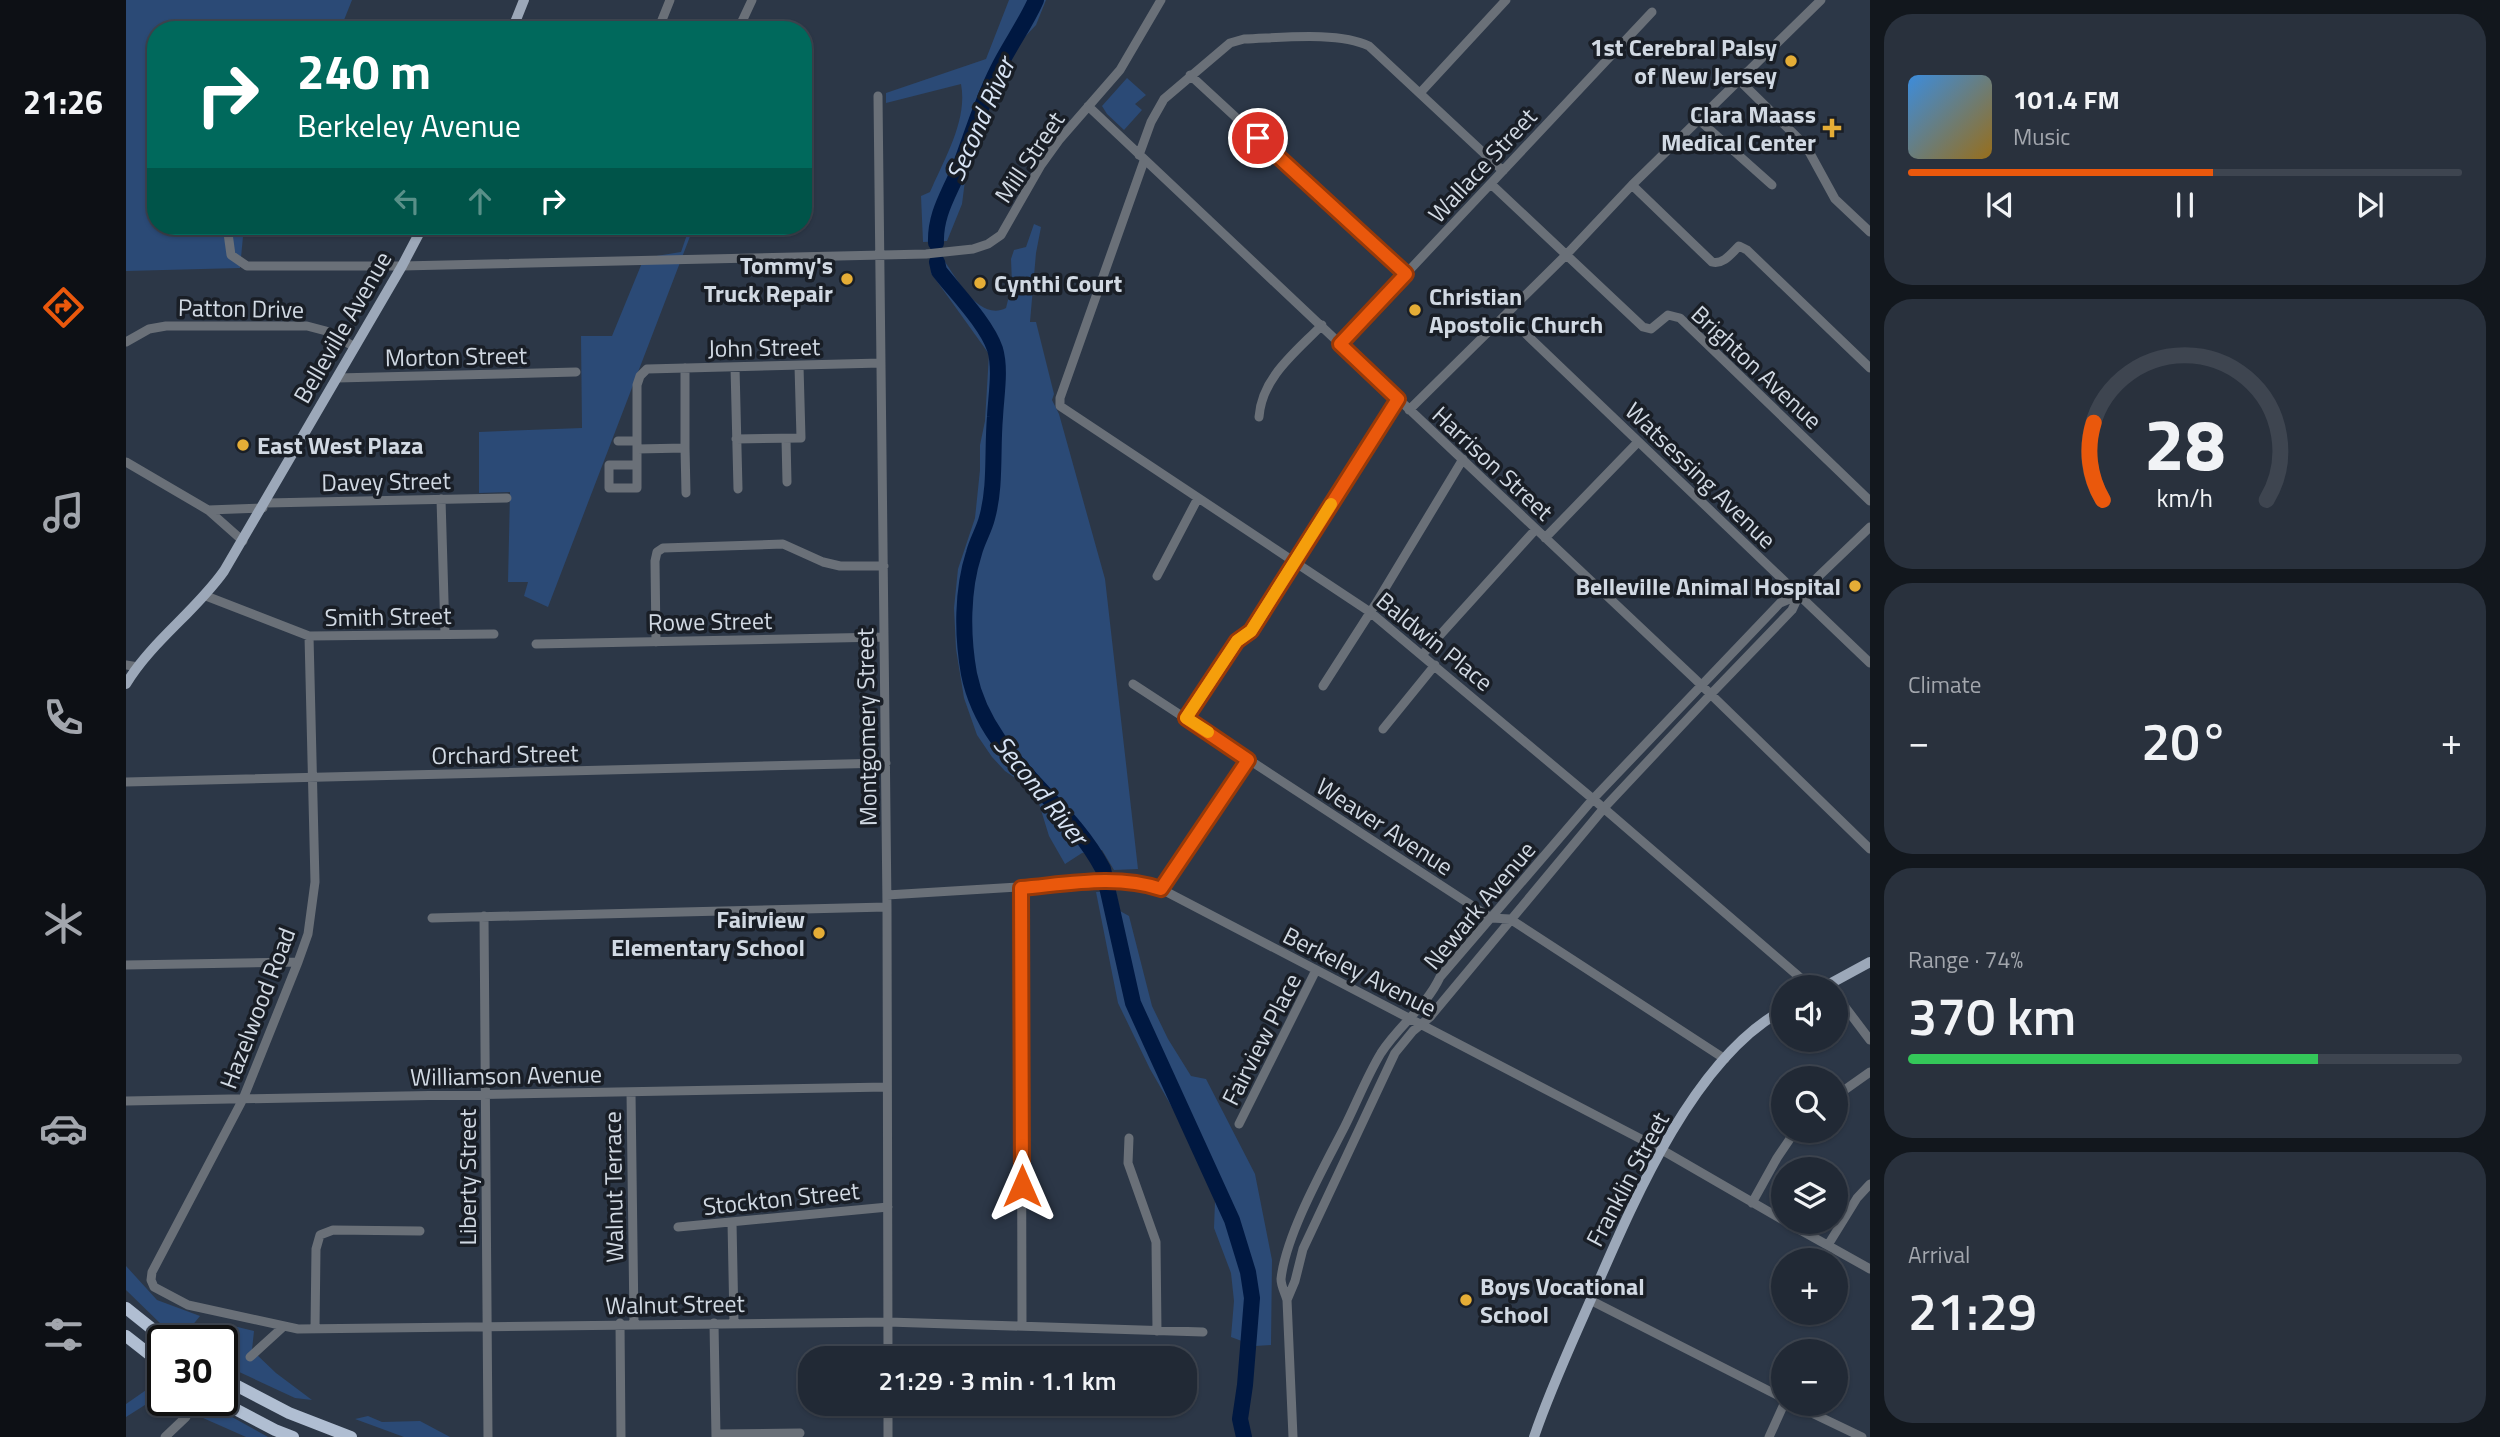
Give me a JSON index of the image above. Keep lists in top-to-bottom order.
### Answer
{
  "streets": {
    "main road": ["Belleville Avenue", "Franklin Street"],
    "street": [
      "Mill Street",
      "Wallace Street",
      "Patton Drive",
      "John Street",
      "Morton Street",
      "Brighton Avenue",
      "Harrison Street",
      "Watsessing Avenue",
      "Davey Street",
      "Smith Street",
      "Rowe Street",
      "Baldwin Place",
      "Montgomery Street",
      "Orchard Street",
      "Weaver Avenue",
      "Newark Avenue",
      "Berkeley Avenue",
      "Hazelwood Road",
      "Fairview Place",
      "Williamson Avenue",
      "Liberty Street",
      "Walnut Terrace",
      "Stockton Street",
      "Walnut Street"
    ]
  },
  "crossings": [
    ["Mill Street", "Belleville Avenue"],
    ["Mill Street", "Harrison Street"],
    ["Mill Street", "Montgomery Street"],
    ["Wallace Street", "Brighton Avenue"],
    ["Wallace Street", "Harrison Street"],
    ["Patton Drive", "Belleville Avenue"],
    ["Belleville Avenue", "Morton Street"],
    ["Belleville Avenue", "Davey Street"],
    ["Belleville Avenue", "Smith Street"],
    ["John Street", "Montgomery Street"],
    ["Harrison Street", "Baldwin Place"],
    ["Harrison Street", "Newark Avenue"],
    ["Watsessing Avenue", "Newark Avenue"],
    ["Smith Street", "Hazelwood Road"],
    ["Rowe Street", "Montgomery Street"],
    ["Baldwin Place", "Newark Avenue"],
    ["Montgomery Street", "Orchard Street"],
    ["Montgomery Street", "Berkeley Avenue"],
    ["Montgomery Street", "Williamson Avenue"],
    ["Montgomery Street", "Stockton Street"],
    ["Montgomery Street", "Walnut Street"],
    ["Orchard Street", "Hazelwood Road"],
    ["Weaver Avenue", "Newark Avenue"],
    ["Newark Avenue", "Berkeley Avenue"],
    ["Berkeley Avenue", "Fairview Place"],
    ["Berkeley Avenue", "Franklin Street"],
    ["Hazelwood Road", "Williamson Avenue"],
    ["Hazelwood Road", "Walnut Street"],
    ["Williamson Avenue", "Liberty Street"],
    ["Williamson Avenue", "Walnut Terrace"],
    ["Liberty Street", "Walnut Street"],
    ["Walnut Terrace", "Walnut Street"]
  ],
  "water": ["Second River"],
  "places": {
    "other": [
      "1st Cerebral Palsy of New Jersey",
      "Tommy's Truck Repair",
      "Cynthi Court",
      "Christian Apostolic Church",
      "East West Plaza",
      "Belleville Animal Hospital",
      "Fairview Elementary School",
      "Boys Vocational School"
    ],
    "health": ["Clara Maass Medical Center"]
  },
  "page": {
    "tabs": "21:26",
    "turn": ["240 m", "Berkeley Avenue"],
    "song": ["101.4 FM", "Music"],
    "tile": [
      "Climate",
      ["Range · 74%", "370 km"],
      ["Arrival", "21:29"]
    ],
    "heat": ["−", "20°", "+"],
    "map_buttons": ["+", "−"],
    "limit": "30",
    "trip": "21:29 · 3 min · 1.1 km",
    "gauge": ["28", "km/h"]
  }
}
